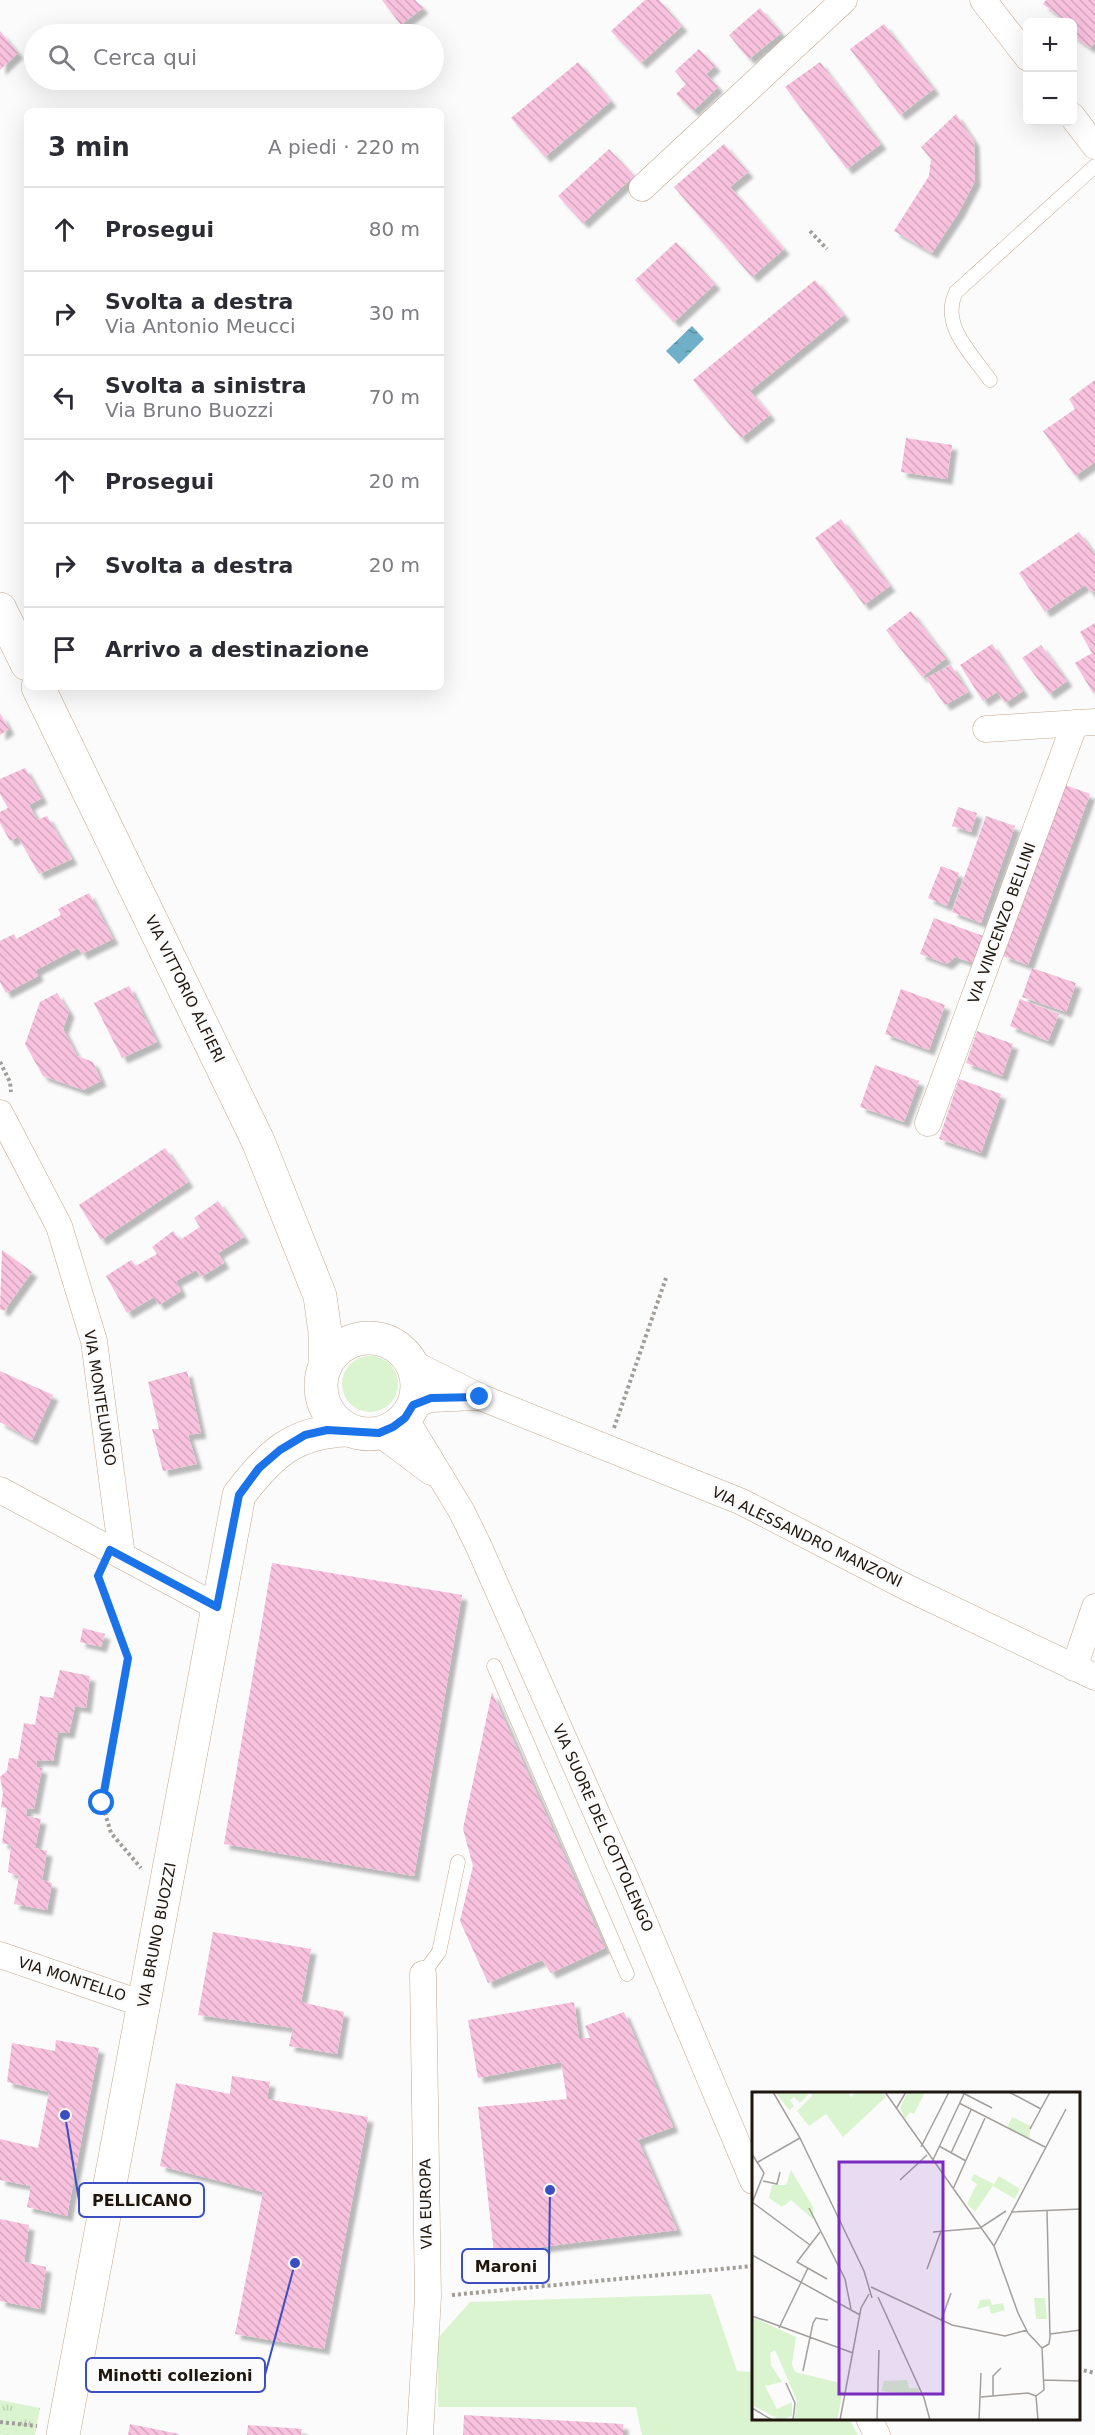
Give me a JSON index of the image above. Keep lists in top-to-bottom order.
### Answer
{
  "streets": {
    "street": [
      "VIA VINCENZO BELLINI",
      "VIA VITTORIO ALFIERI",
      "VIA MONTELUNGO",
      "VIA ALESSANDRO MANZONI",
      "VIA SUORE DEL COTTOLENGO",
      "VIA BRUNO BUOZZI",
      "VIA MONTELLO",
      "VIA EUROPA"
    ]
  },
  "crossings": [
    ["VIA VITTORIO ALFIERI", "VIA ALESSANDRO MANZONI"],
    ["VIA VITTORIO ALFIERI", "VIA SUORE DEL COTTOLENGO"],
    ["VIA VITTORIO ALFIERI", "VIA BRUNO BUOZZI"],
    ["VIA ALESSANDRO MANZONI", "VIA SUORE DEL COTTOLENGO"],
    ["VIA ALESSANDRO MANZONI", "VIA BRUNO BUOZZI"],
    ["VIA SUORE DEL COTTOLENGO", "VIA BRUNO BUOZZI"],
    ["VIA BRUNO BUOZZI", "VIA MONTELLO"]
  ],
  "places": ["PELLICANO", "Maroni", "Minotti collezioni"],
  "page": {
    "map_buttons": ["+", "−"],
    "search": "Cerca qui",
    "heading": ["3 min", "A piedi · 220 m"],
    "list": [
      ["Prosegui", "80 m"],
      ["Svolta a destra", "Via Antonio Meucci", "30 m"],
      ["Svolta a sinistra", "Via Bruno Buozzi", "70 m"],
      ["Prosegui", "20 m"],
      ["Svolta a destra", "20 m"],
      "Arrivo a destinazione"
    ]
  }
}
